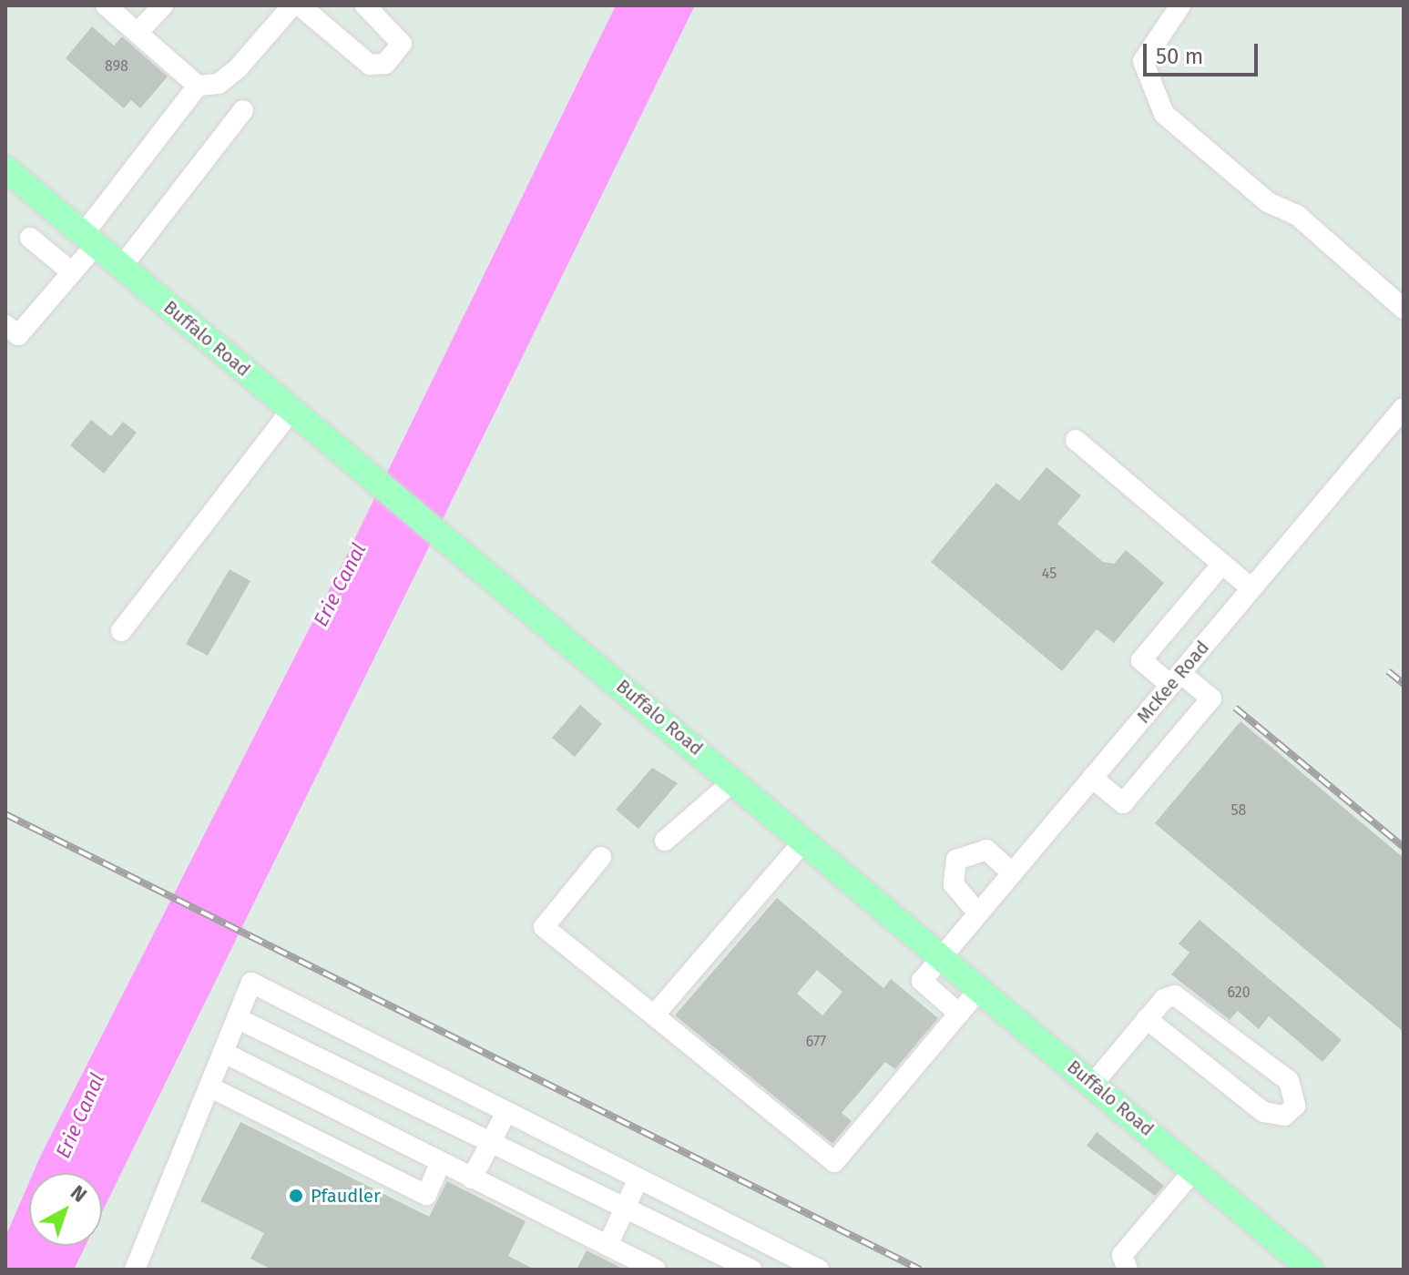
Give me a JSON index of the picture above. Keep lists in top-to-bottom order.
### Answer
{
  "streets": {
    "main road": ["Buffalo Road"],
    "street": ["McKee Road"]
  },
  "crossings": [
    ["Buffalo Road", "McKee Road"]
  ],
  "water": ["Erie Canal"],
  "places": ["Pfaudler"],
  "house_numbers": [
    "898",
    "45",
    "58",
    "620",
    "677"
  ],
  "scale_bar": "50 m",
  "north": "top right"
}
